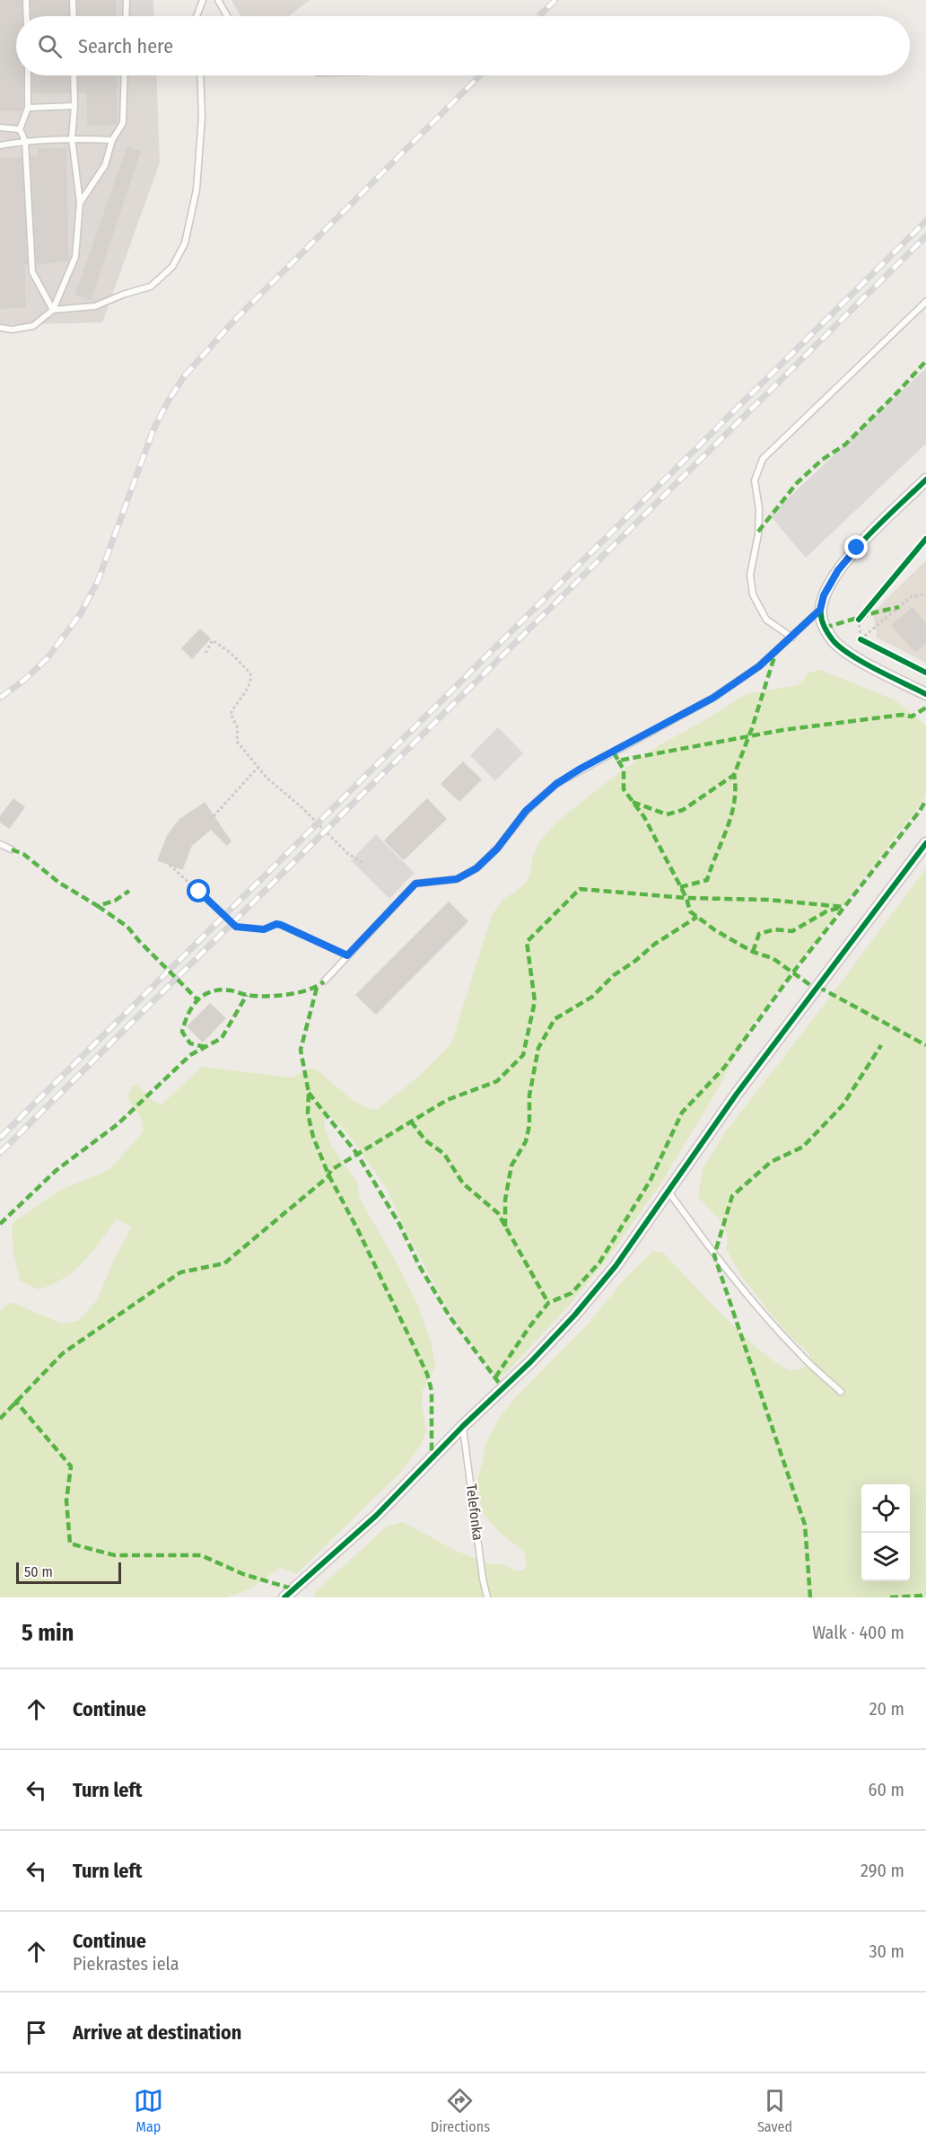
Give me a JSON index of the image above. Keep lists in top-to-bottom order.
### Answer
{
  "streets": {
    "lane": ["Telefonka"]
  },
  "scale_bar": "50 m",
  "page": {
    "search": "Search here",
    "scale": "50 m",
    "heading": ["5 min", "Walk · 400 m"],
    "list": [
      ["Continue", "20 m"],
      ["Turn left", "60 m"],
      ["Turn left", "290 m"],
      ["Continue", "Piekrastes iela", "30 m"],
      "Arrive at destination"
    ],
    "nav": ["Map", "Directions", "Saved"]
  }
}
